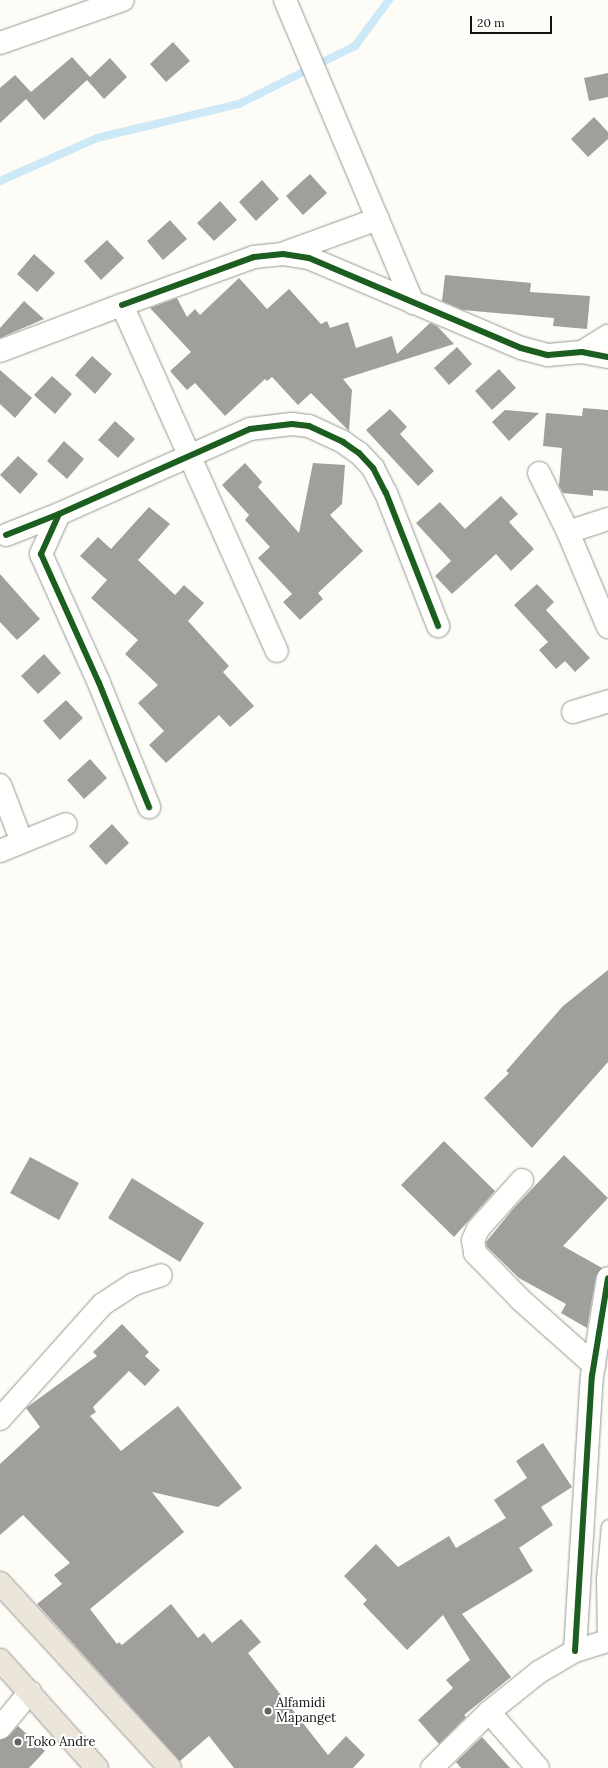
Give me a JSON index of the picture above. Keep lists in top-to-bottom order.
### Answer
{
  "places": ["Alfamidi Mapanget", "Toko Andre"],
  "scale_bar": "20 m"
}
